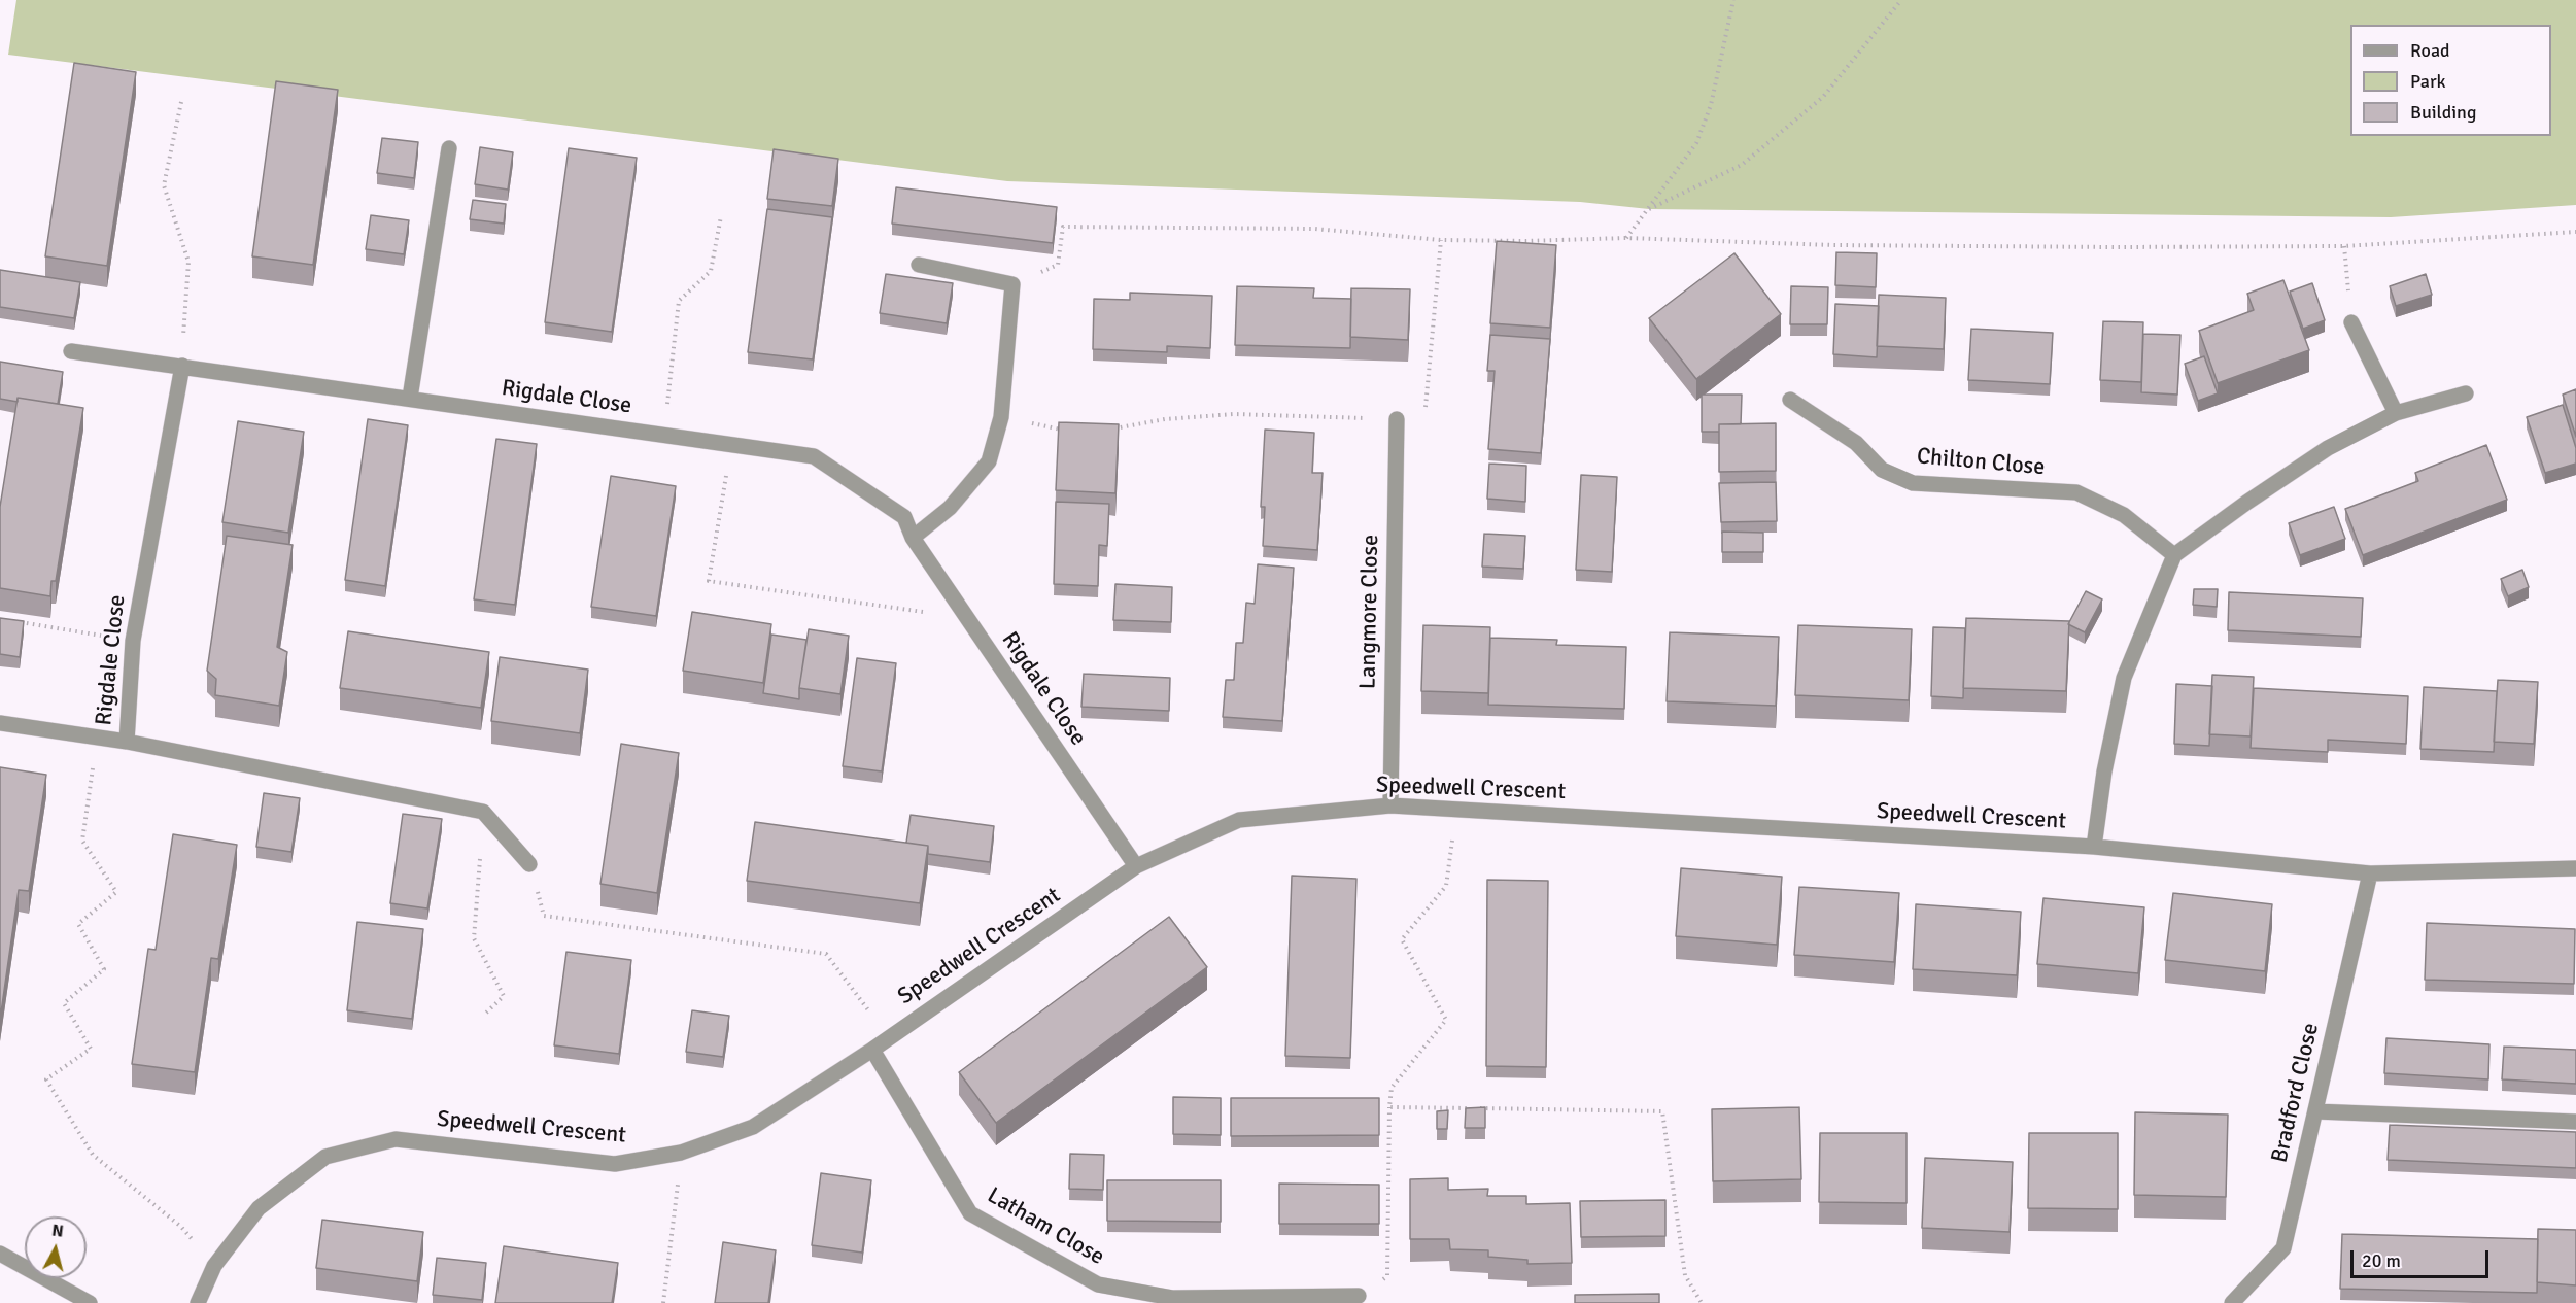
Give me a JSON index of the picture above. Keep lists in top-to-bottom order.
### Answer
{
  "streets": {
    "street": [
      "Rigdale Close",
      "Chilton Close",
      "Langmore Close",
      "Speedwell Crescent",
      "Bradford Close",
      "Latham Close"
    ]
  },
  "crossings": [
    ["Rigdale Close", "Speedwell Crescent"],
    ["Langmore Close", "Speedwell Crescent"],
    ["Speedwell Crescent", "Bradford Close"],
    ["Speedwell Crescent", "Latham Close"]
  ],
  "legend": ["Road", "Park", "Building"],
  "scale_bar": "20 m",
  "north": "top"
}
